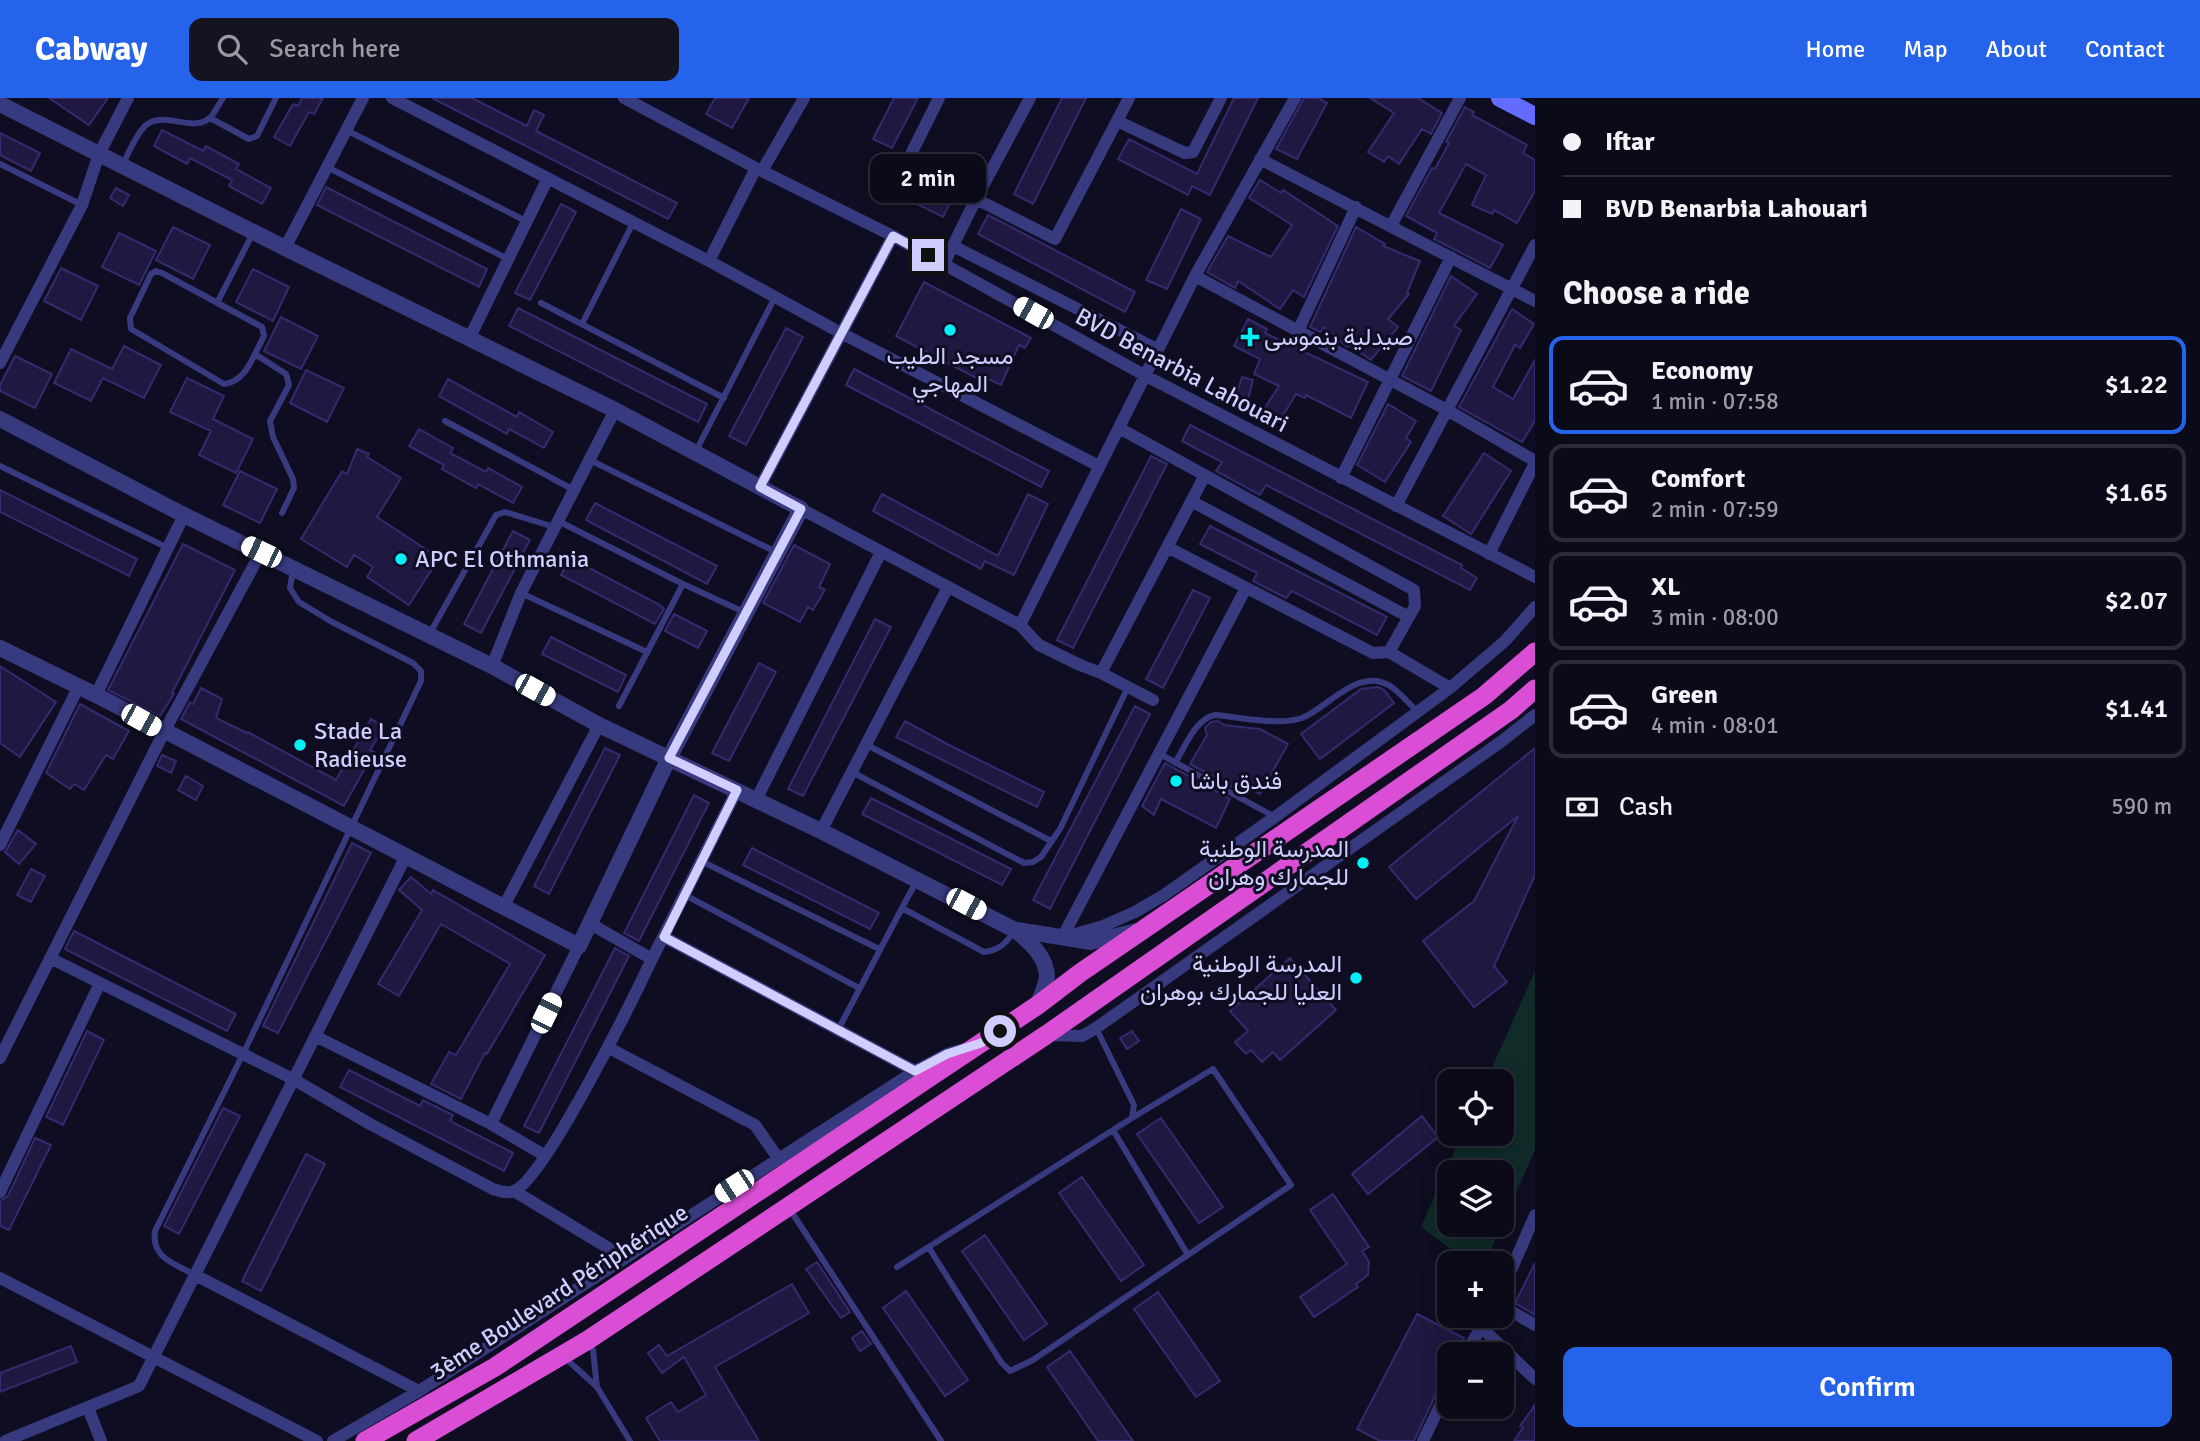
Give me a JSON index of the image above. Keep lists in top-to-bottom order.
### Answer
{
  "streets": {
    "highway": ["3ème Boulevard Périphérique"],
    "street": ["BVD Benarbia Lahouari"]
  },
  "places": {
    "other": [
      "مسجد الطيب المهاجي",
      "APC El Othmania",
      "Stade La Radieuse",
      "فندق باشا",
      "المدرسة الوطنية للجمارك وهران",
      "المدرسة الوطنية العليا للجمارك بوهران"
    ],
    "health": ["صيدلية بنموسى"]
  },
  "page": {
    "header": "Cabway",
    "search": "Search here",
    "nav": [
      "Home",
      "Map",
      "About",
      "Contact"
    ],
    "banner": ["Iftar", "BVD Benarbia Lahouari"],
    "bubble": "2 min",
    "heading": "Choose a ride",
    "list": [
      {
        "name": "Economy",
        "note": "1 min · 07:58",
        "value": "$1.22"
      },
      {
        "name": "Comfort",
        "note": "2 min · 07:59",
        "value": "$1.65"
      },
      {
        "name": "XL",
        "note": "3 min · 08:00",
        "value": "$2.07"
      },
      {
        "name": "Green",
        "note": "4 min · 08:01",
        "value": "$1.41"
      }
    ],
    "pay": ["Cash", "590 m"],
    "map_buttons": ["+", "−"],
    "buttons": "Confirm"
  }
}
